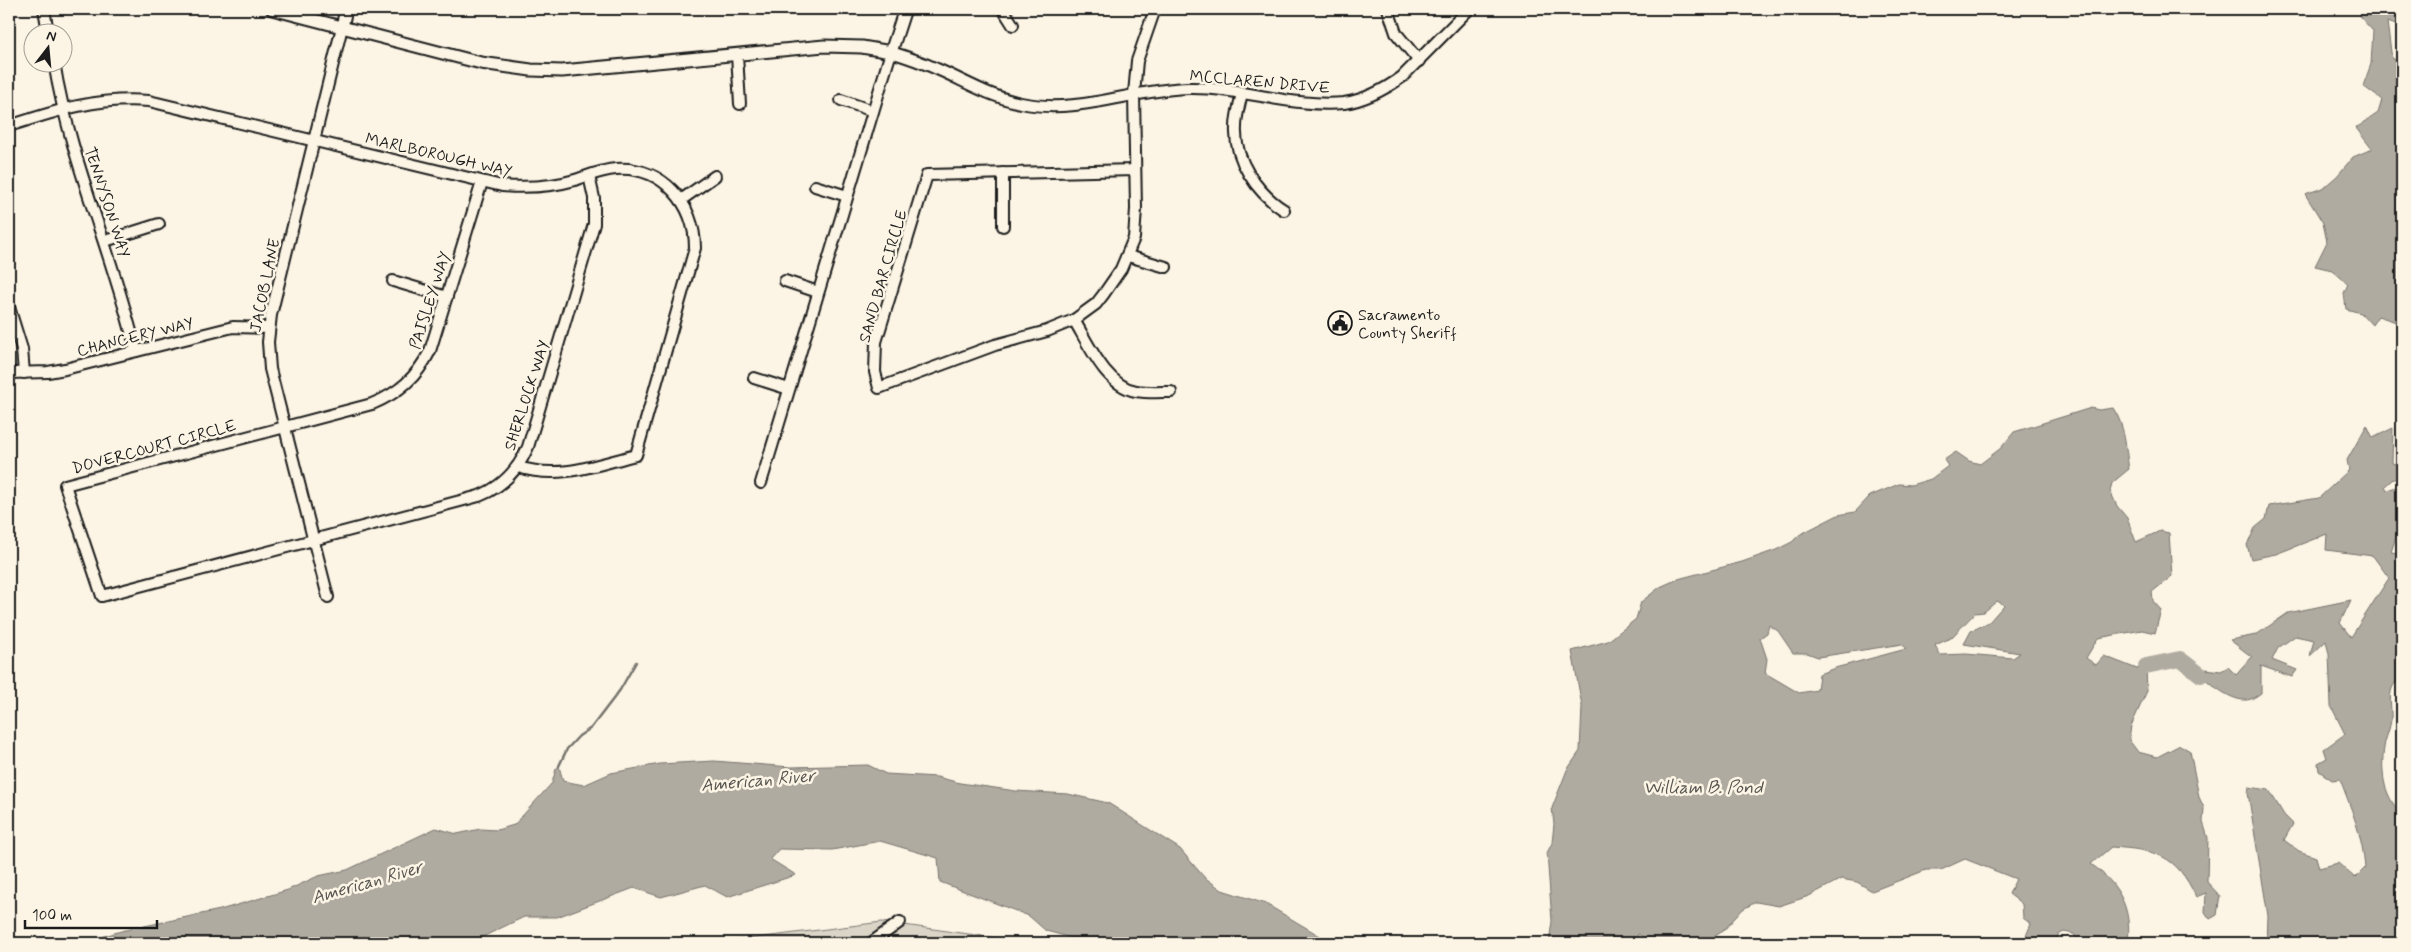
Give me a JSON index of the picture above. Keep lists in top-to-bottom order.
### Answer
{
  "streets": {
    "street": [
      "MCCLAREN DRIVE",
      "MARLBOROUGH WAY",
      "TENNYSON WAY",
      "SAND BAR CIRCLE",
      "JACOB LANE",
      "PAISLEY WAY",
      "CHANCERY WAY",
      "SHERLOCK WAY",
      "DOVERCOURT CIRCLE"
    ]
  },
  "crossings": [
    ["MARLBOROUGH WAY", "TENNYSON WAY"],
    ["MARLBOROUGH WAY", "JACOB LANE"],
    ["MARLBOROUGH WAY", "PAISLEY WAY"],
    ["MARLBOROUGH WAY", "SHERLOCK WAY"],
    ["TENNYSON WAY", "CHANCERY WAY"],
    ["JACOB LANE", "PAISLEY WAY"],
    ["JACOB LANE", "CHANCERY WAY"],
    ["JACOB LANE", "SHERLOCK WAY"],
    ["JACOB LANE", "DOVERCOURT CIRCLE"],
    ["PAISLEY WAY", "DOVERCOURT CIRCLE"],
    ["SHERLOCK WAY", "DOVERCOURT CIRCLE"]
  ],
  "water": ["American River", "William B. Pond"],
  "places": {
    "public building": ["Sacramento County Sheriff"]
  },
  "scale_bar": "100 m",
  "north": "top"
}
